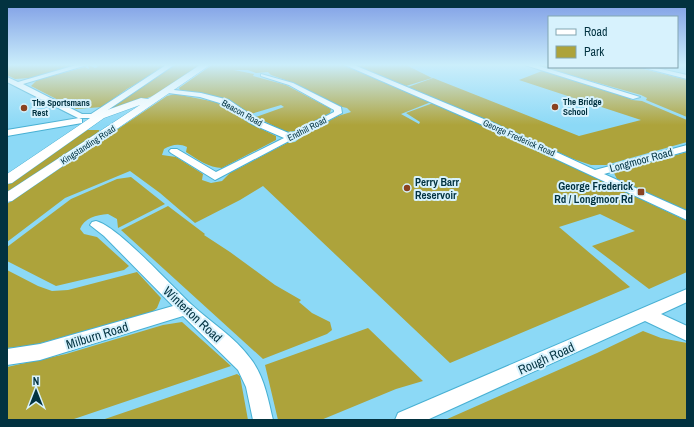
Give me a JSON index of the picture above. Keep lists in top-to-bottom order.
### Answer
{
  "streets": {
    "main road": ["Kingstanding Road"],
    "street": [
      "Beacon Road",
      "Endhill Road",
      "George Frederick Road",
      "Longmoor Road",
      "Winterton Road",
      "Milburn Road",
      "Rough Road"
    ]
  },
  "crossings": [
    ["Beacon Road", "Endhill Road"],
    ["Beacon Road", "Kingstanding Road"],
    ["George Frederick Road", "Longmoor Road"],
    ["Winterton Road", "Milburn Road"]
  ],
  "places": {
    "other": ["The Bridge School", "The Sportsmans Rest", "Perry Barr Reservoir"],
    "transit": ["George Frederick Rd / Longmoor Rd"]
  },
  "legend": ["Road", "Park"],
  "north": "top"
}
